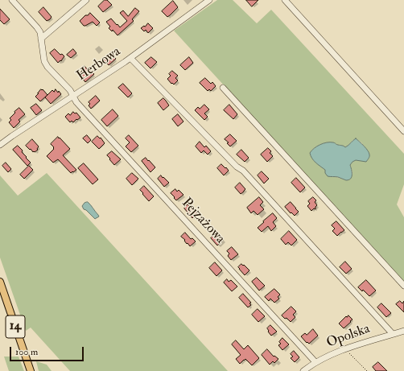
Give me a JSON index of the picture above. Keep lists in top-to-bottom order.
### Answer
{
  "streets": {
    "main road": ["14"],
    "street": ["Herbowa", "Pejzażowa", "Opolska"]
  },
  "crossings": [
    ["Herbowa", "Pejzażowa"],
    ["Pejzażowa", "Opolska"]
  ],
  "scale_bar": "100 m"
}
